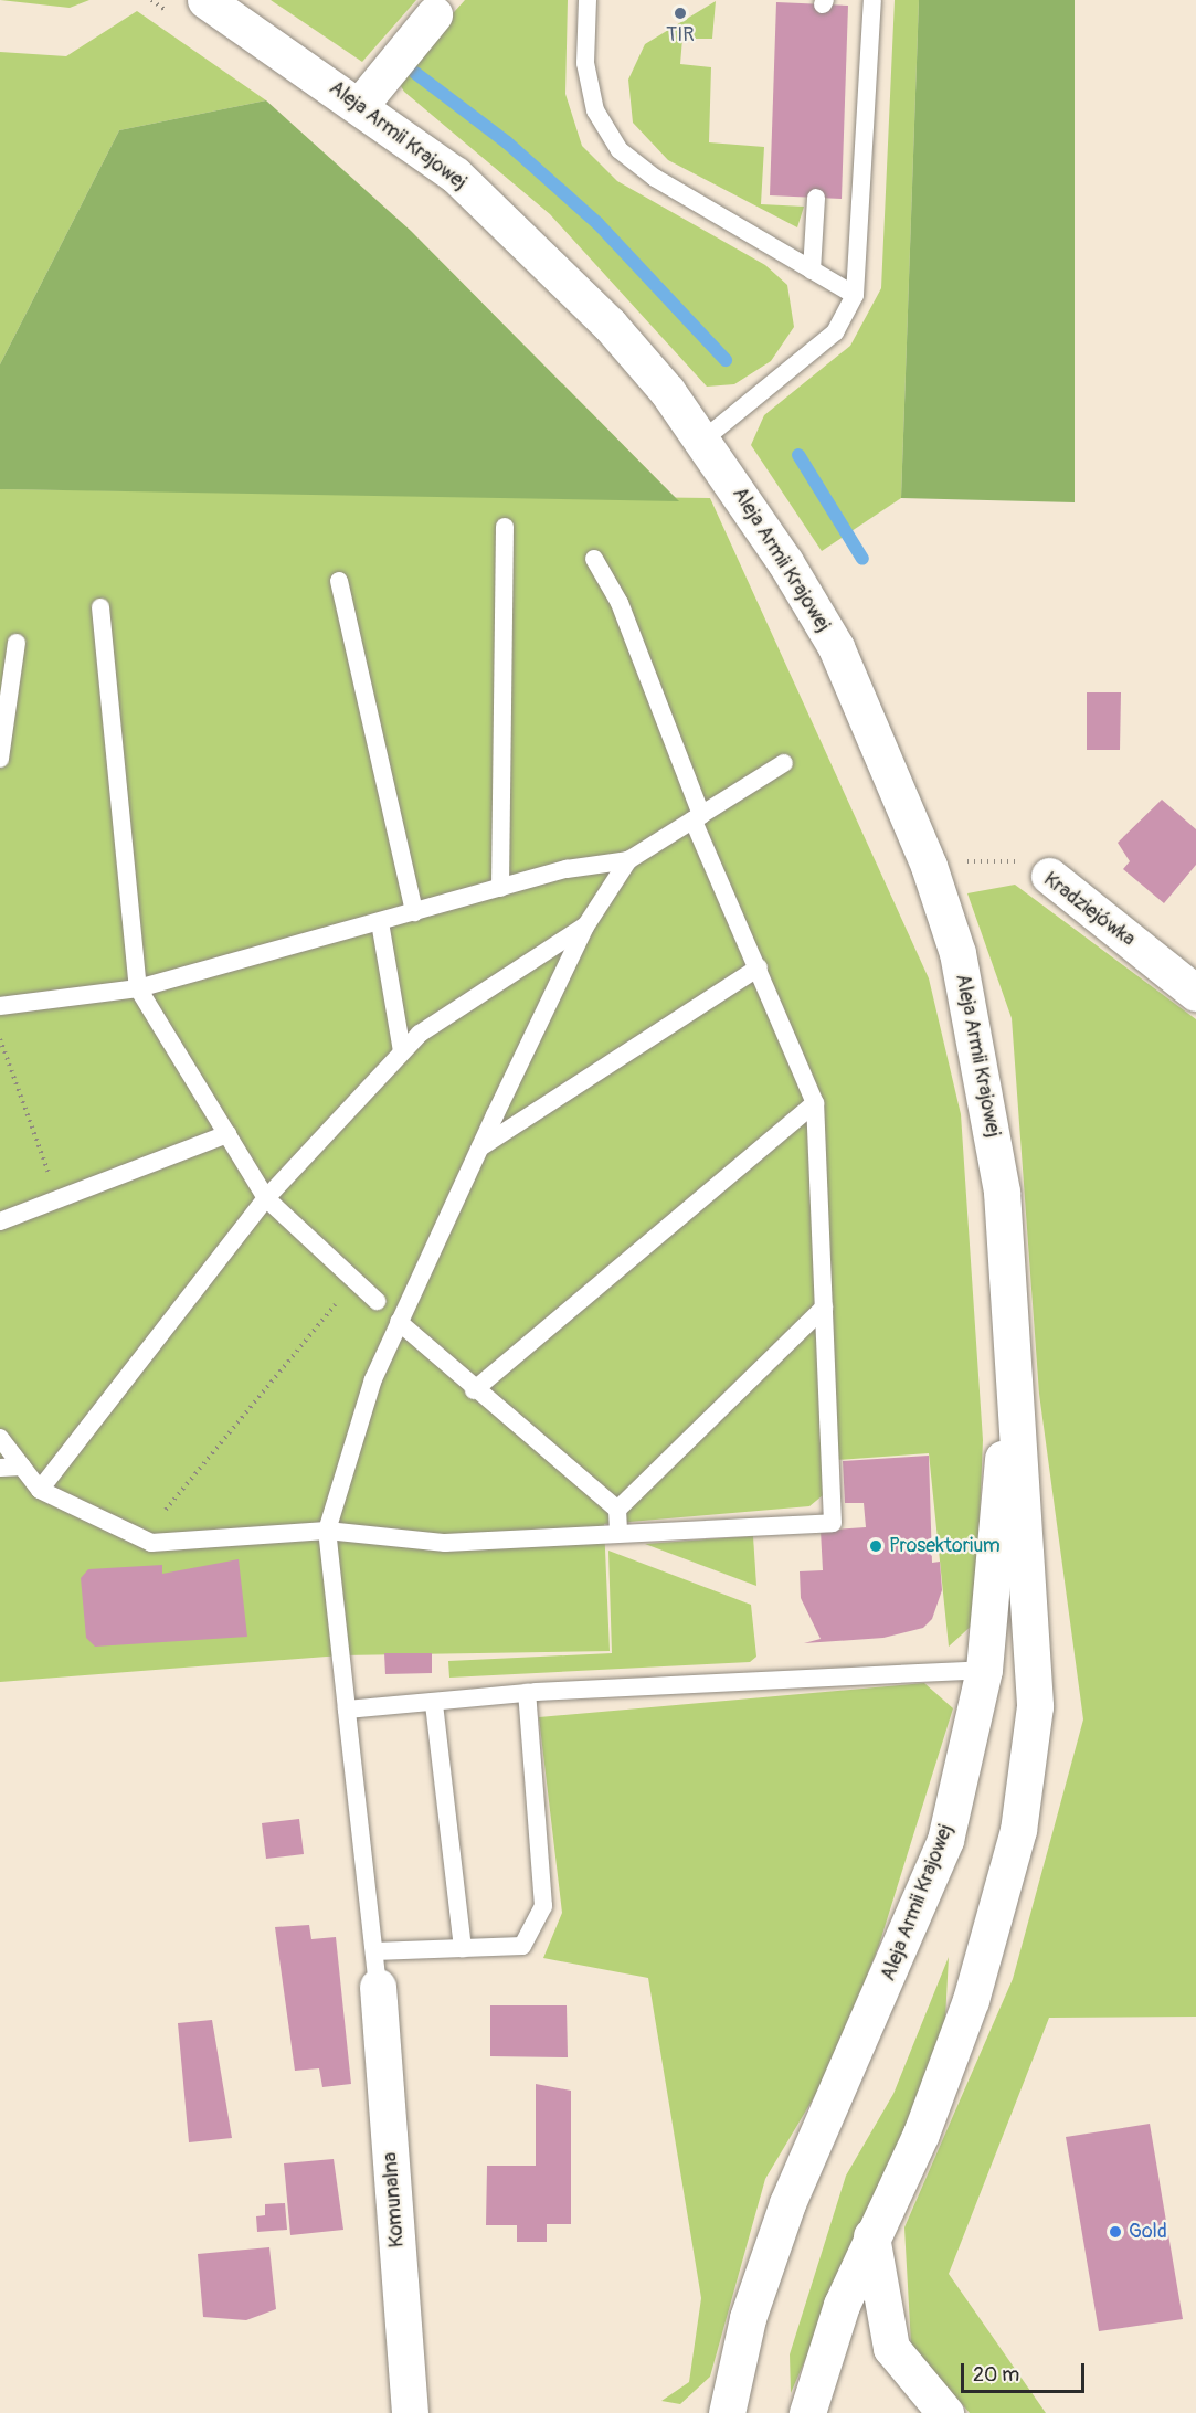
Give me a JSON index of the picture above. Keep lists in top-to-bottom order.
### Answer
{
  "streets": {
    "main road": ["Aleja Armii Krajowej", "Kradziejówka", "Komunalna"]
  },
  "crossings": [
    ["Aleja Armii Krajowej", "Kradziejówka"]
  ],
  "places": ["TIR", "Prosektorium", "Gold"],
  "scale_bar": "20 m"
}
